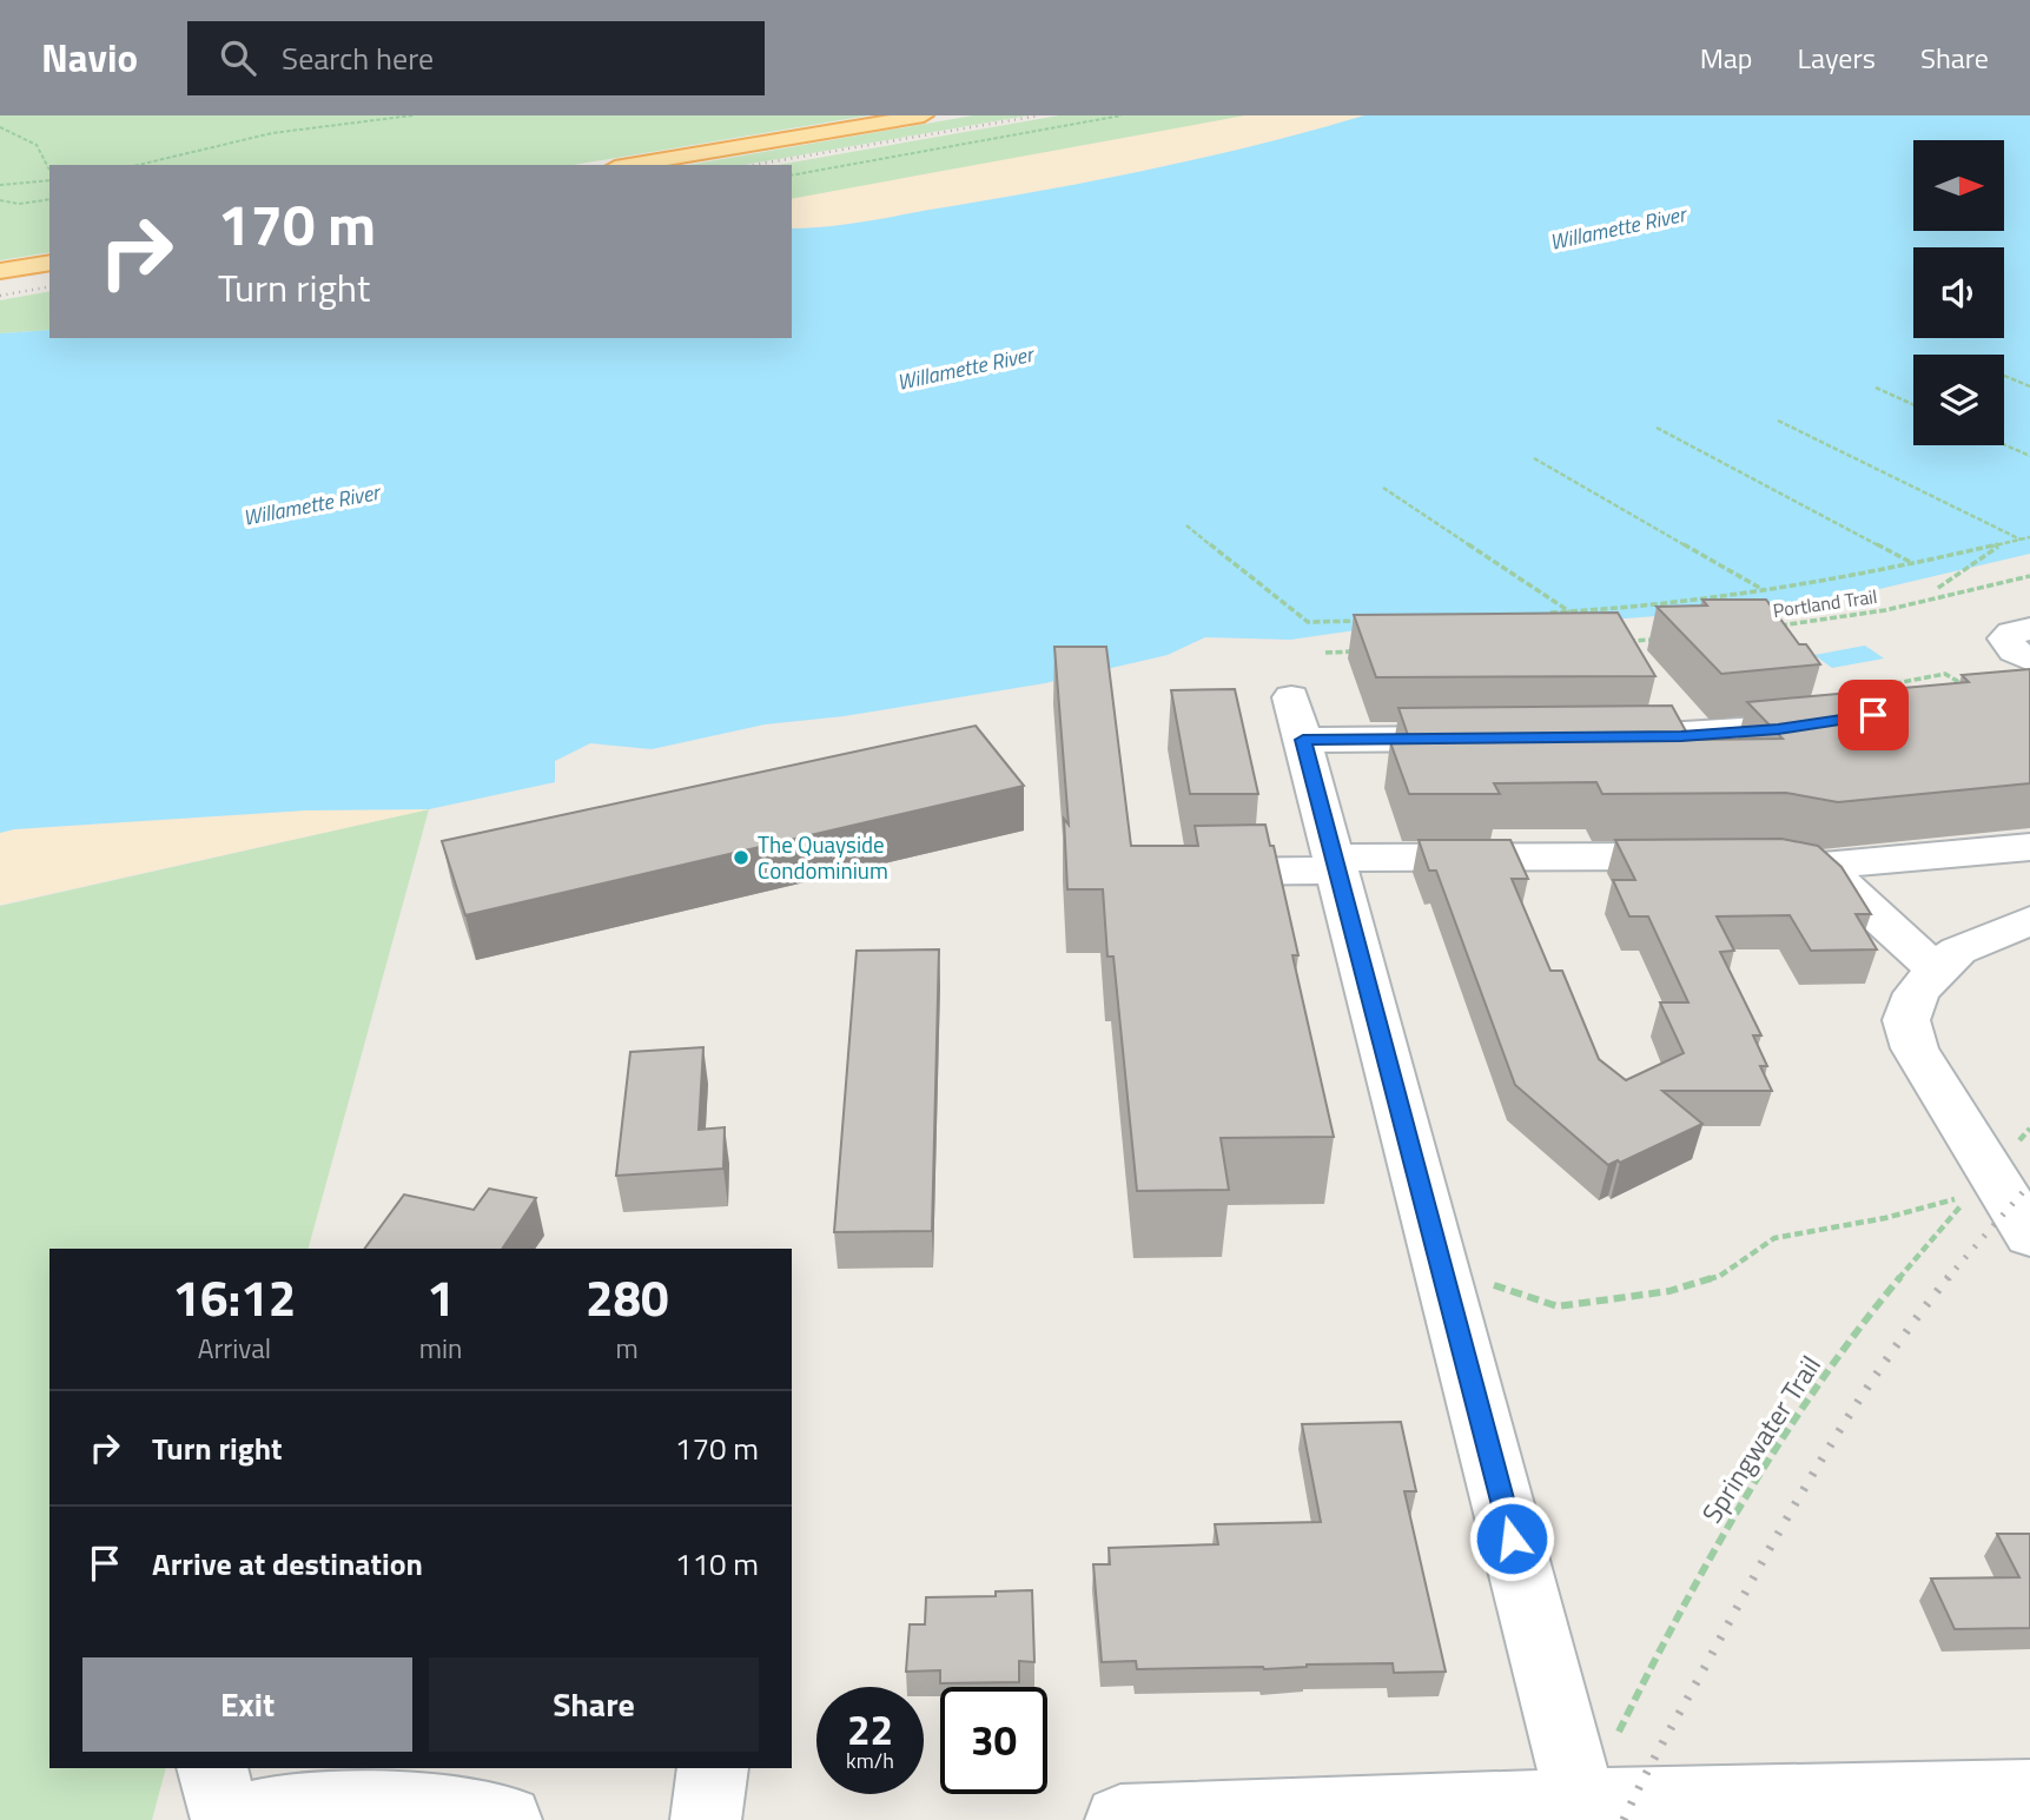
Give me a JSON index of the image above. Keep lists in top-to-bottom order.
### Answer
{
  "streets": {
    "path": ["Portland Trail", "Springwater Trail"]
  },
  "water": ["Willamette River"],
  "places": ["The Quayside Condominium"],
  "north": "right",
  "page": {
    "header": "Navio",
    "search": "Search here",
    "nav": ["Map", "Layers", "Share"],
    "turn": ["170 m", "Turn right"],
    "eta": [
      "16:12",
      "Arrival",
      "1",
      "min",
      "280",
      "m"
    ],
    "list": [
      {
        "name": "Turn right",
        "value": "170 m"
      },
      {
        "name": "Arrive at destination",
        "value": "110 m"
      }
    ],
    "buttons": ["Exit", "Share"],
    "speed": "22 km/h",
    "limit": "30"
  }
}
